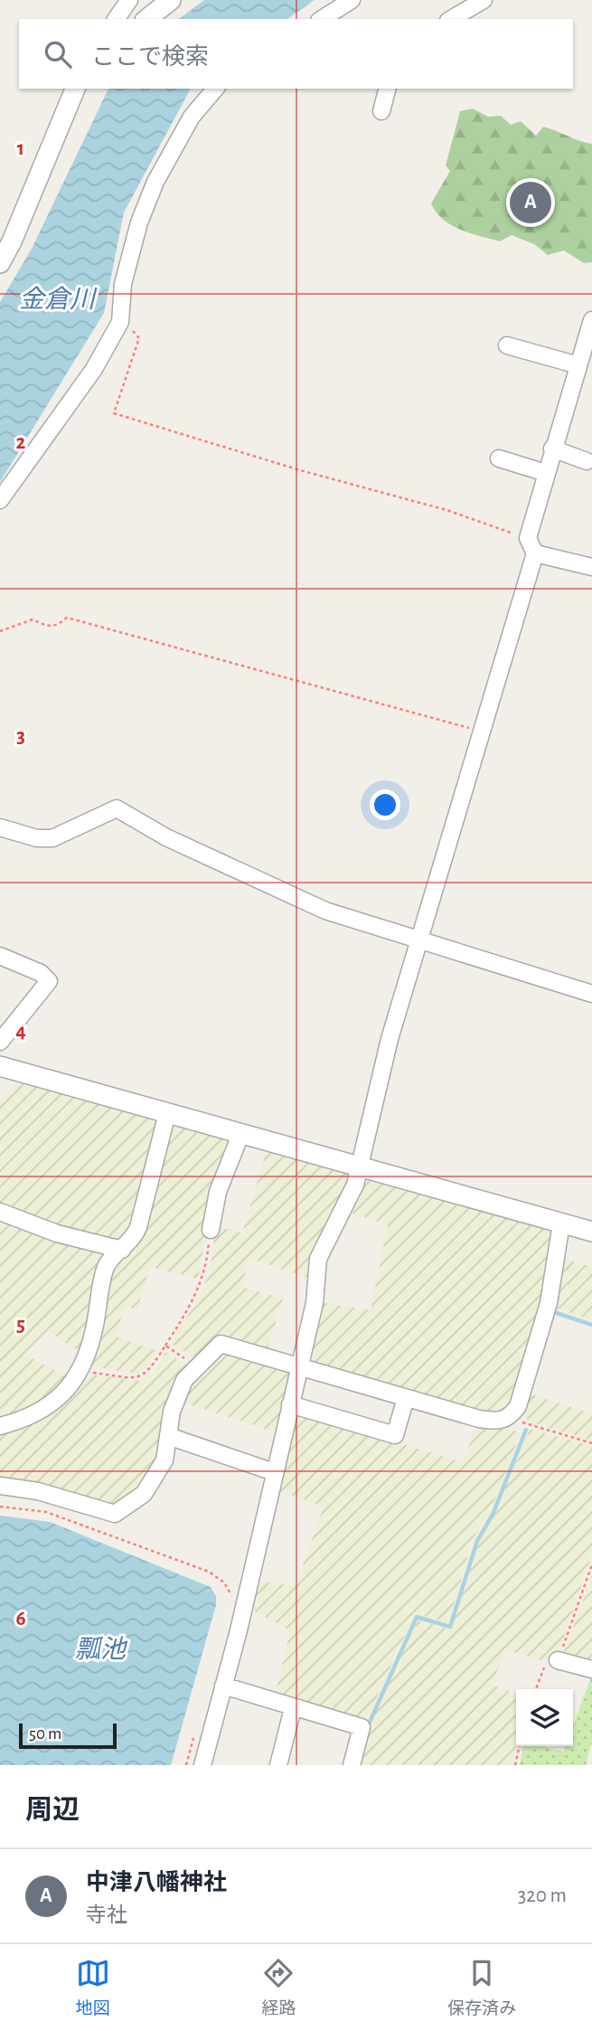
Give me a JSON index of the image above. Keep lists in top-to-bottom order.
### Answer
{
  "water": ["金倉川", "瓢池"],
  "scale_bar": "50 m",
  "page": {
    "search": "ここで検索",
    "pins": "A",
    "scale": "50 m",
    "heading": "周辺",
    "list": [
      {
        "mark": "A",
        "name": "中津八幡神社",
        "note": "寺社",
        "value": "320 m"
      }
    ],
    "nav": ["地図", "経路", "保存済み"]
  },
  "grid": {
    "rows": [
      "1",
      "2",
      "3",
      "4",
      "5",
      "6"
    ]
  }
}
